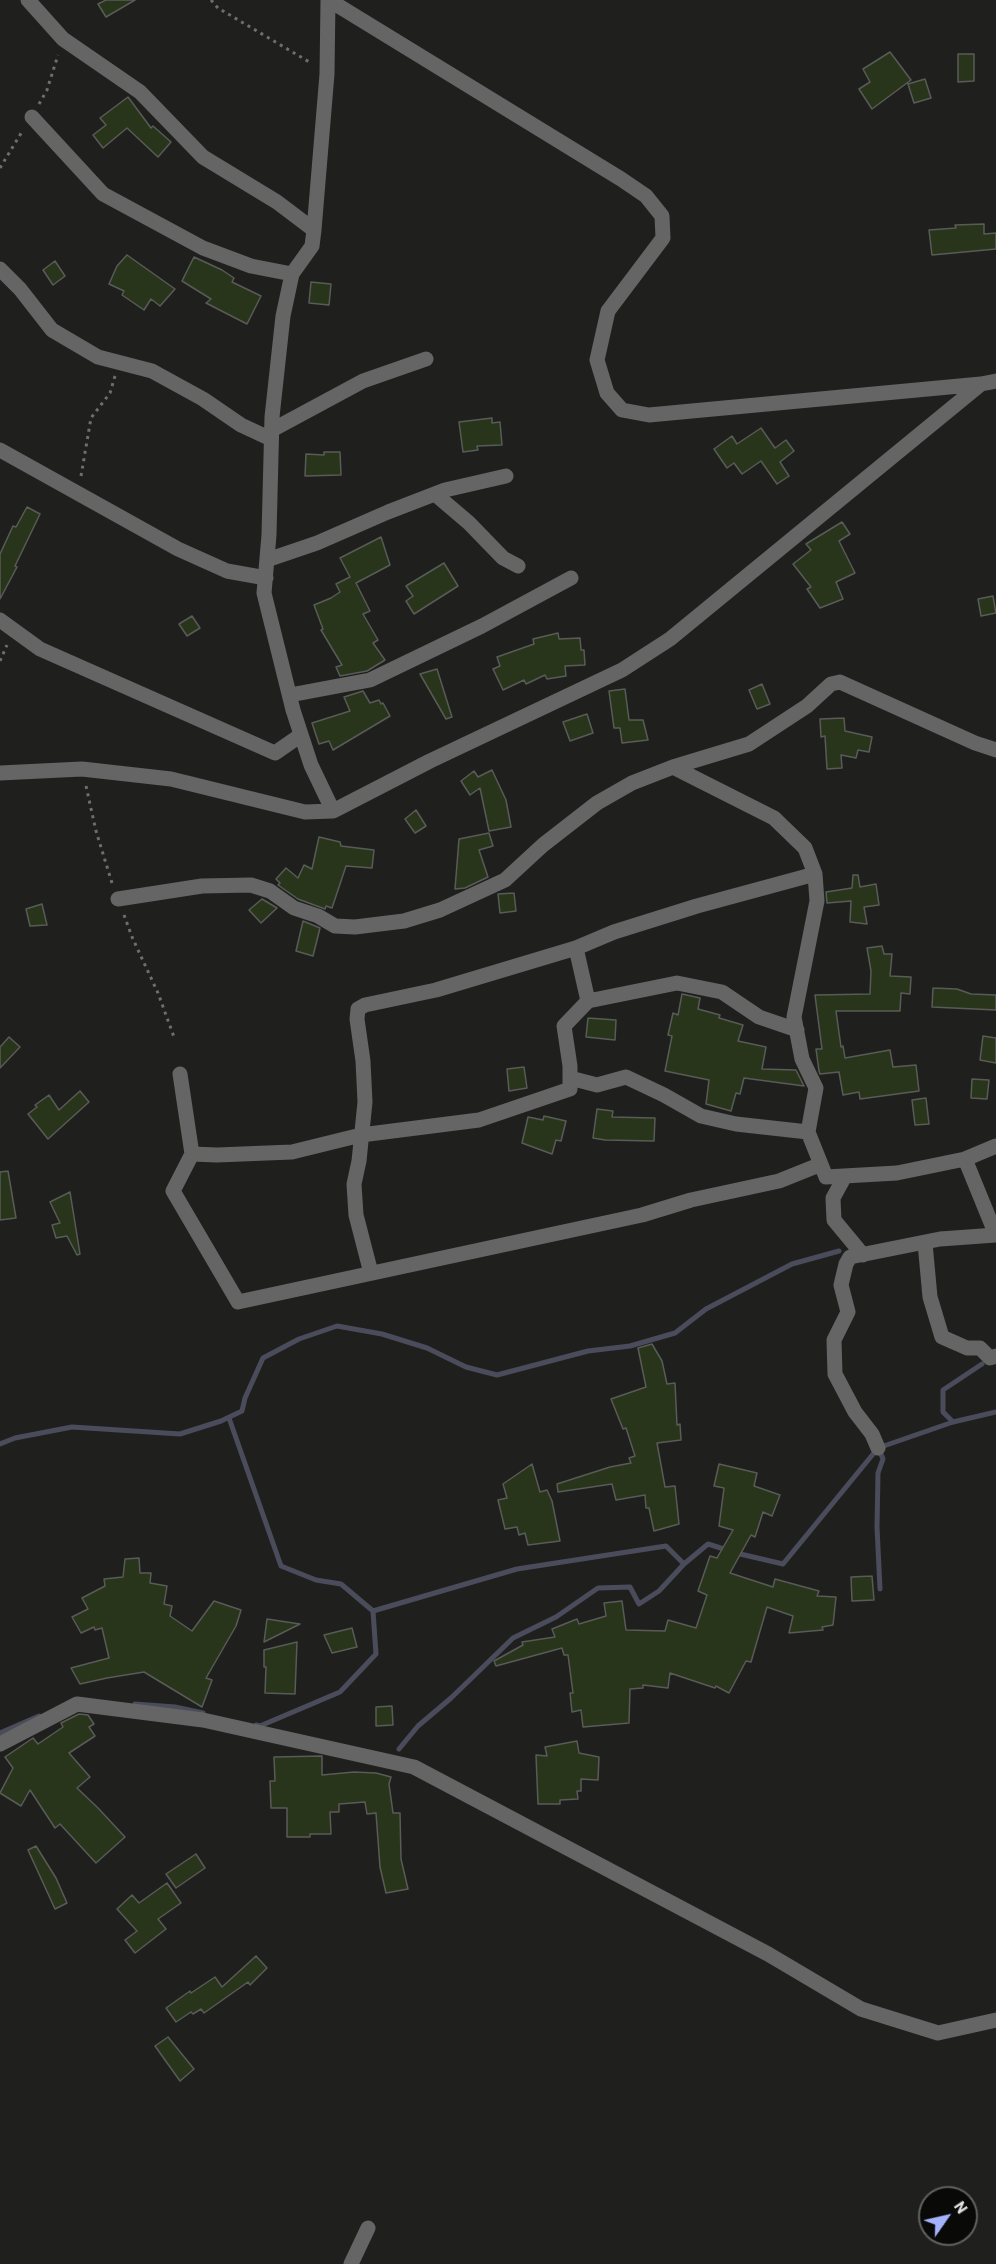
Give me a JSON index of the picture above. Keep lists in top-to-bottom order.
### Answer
{
  "north": "top right"
}
